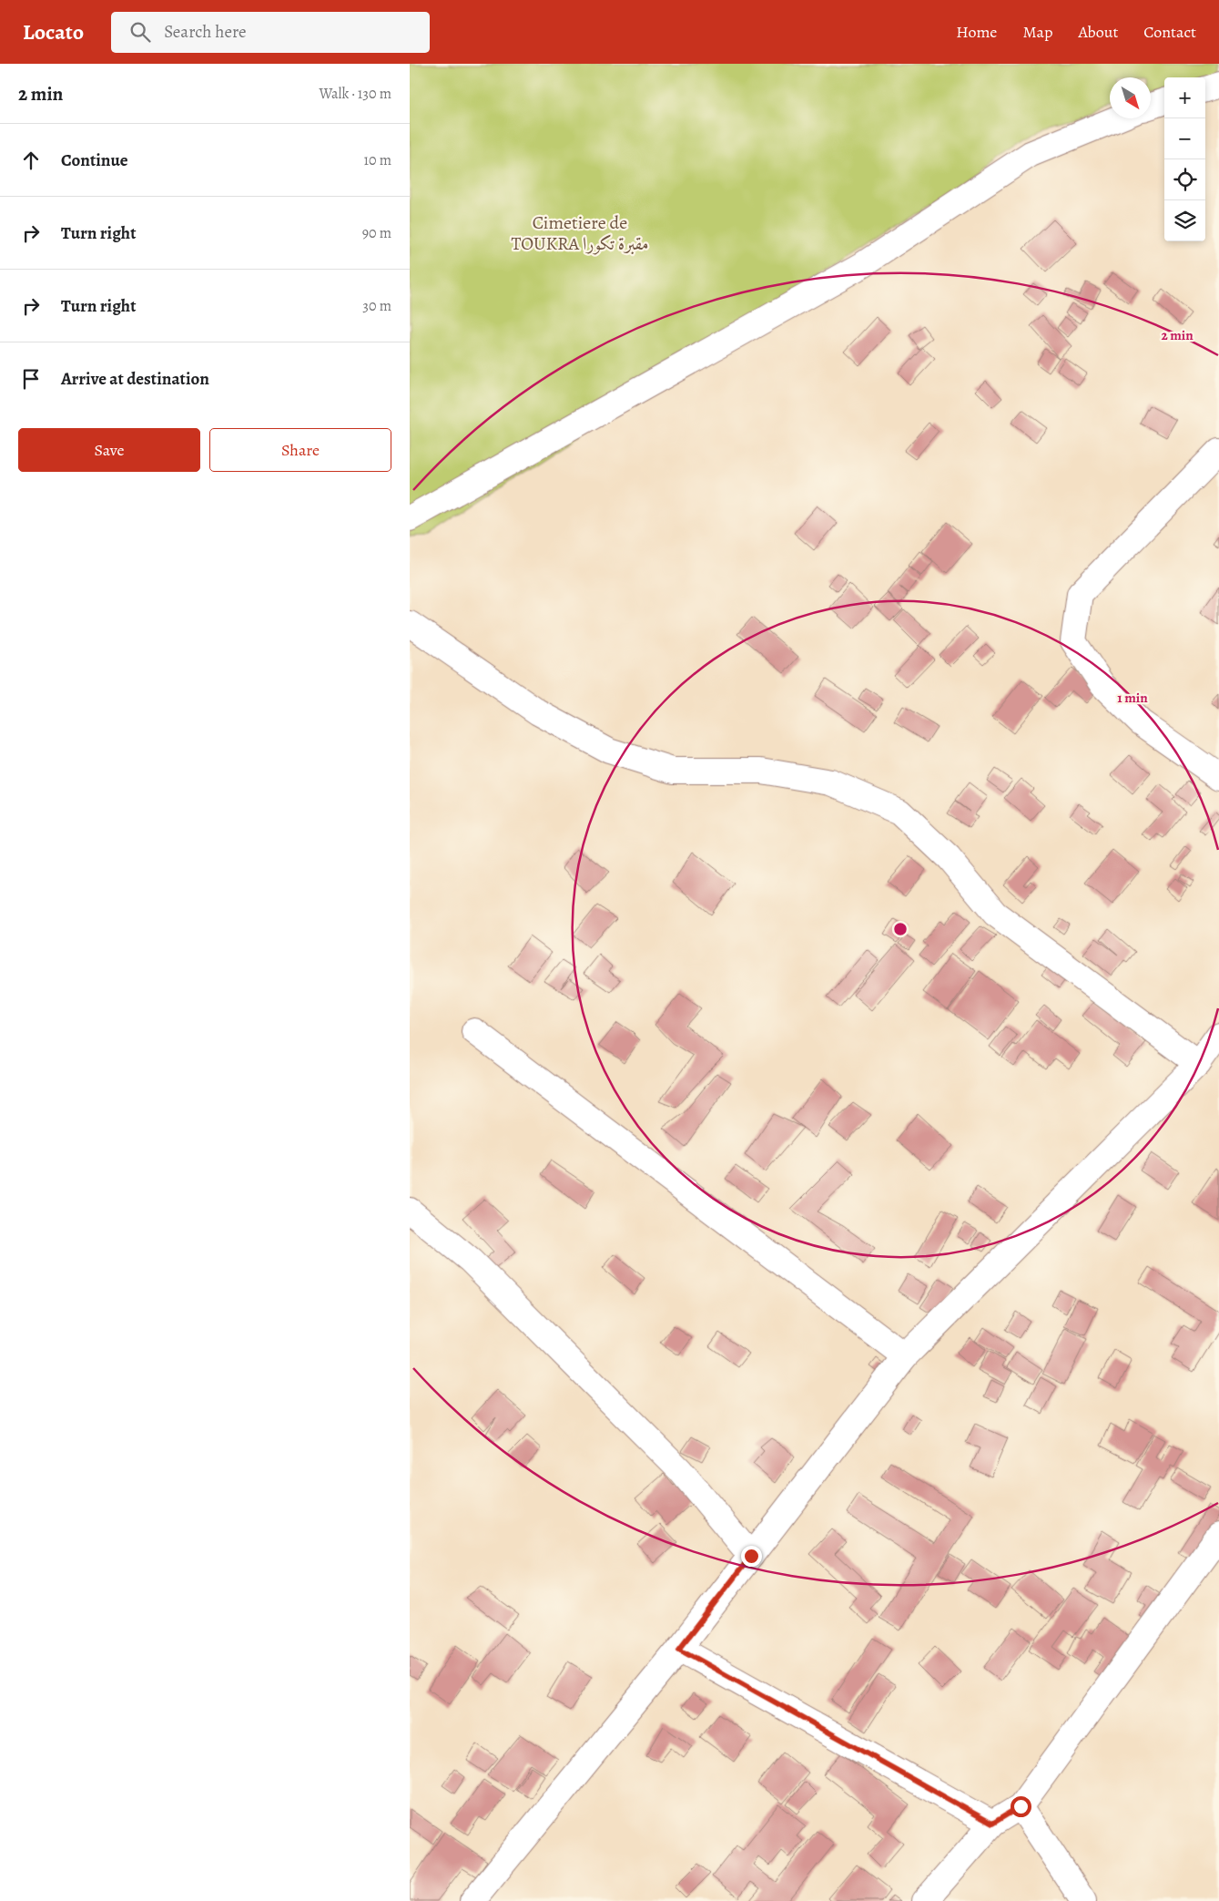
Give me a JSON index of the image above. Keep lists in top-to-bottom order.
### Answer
{
  "parks": ["Cimetiere de TOUKRA مقبرة تكورا"],
  "north": "bottom right",
  "page": {
    "header": "Locato",
    "search": "Search here",
    "nav": [
      "Home",
      "Map",
      "About",
      "Contact"
    ],
    "heading": ["2 min", "Walk · 130 m"],
    "map_buttons": ["+", "−"],
    "list": [
      ["Continue", "10 m"],
      ["Turn right", "90 m"],
      ["Turn right", "30 m"],
      "Arrive at destination"
    ],
    "buttons": ["Save", "Share"]
  },
  "rings": ["2 min", "1 min"]
}
